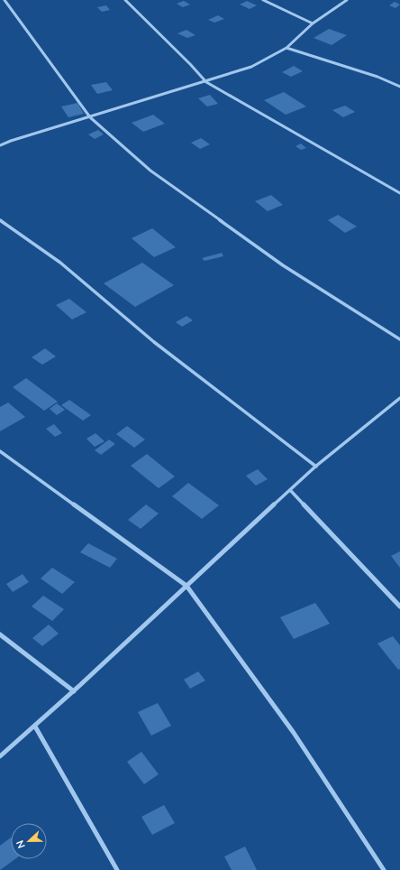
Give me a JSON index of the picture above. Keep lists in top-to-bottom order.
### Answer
{
  "north": "left"
}
